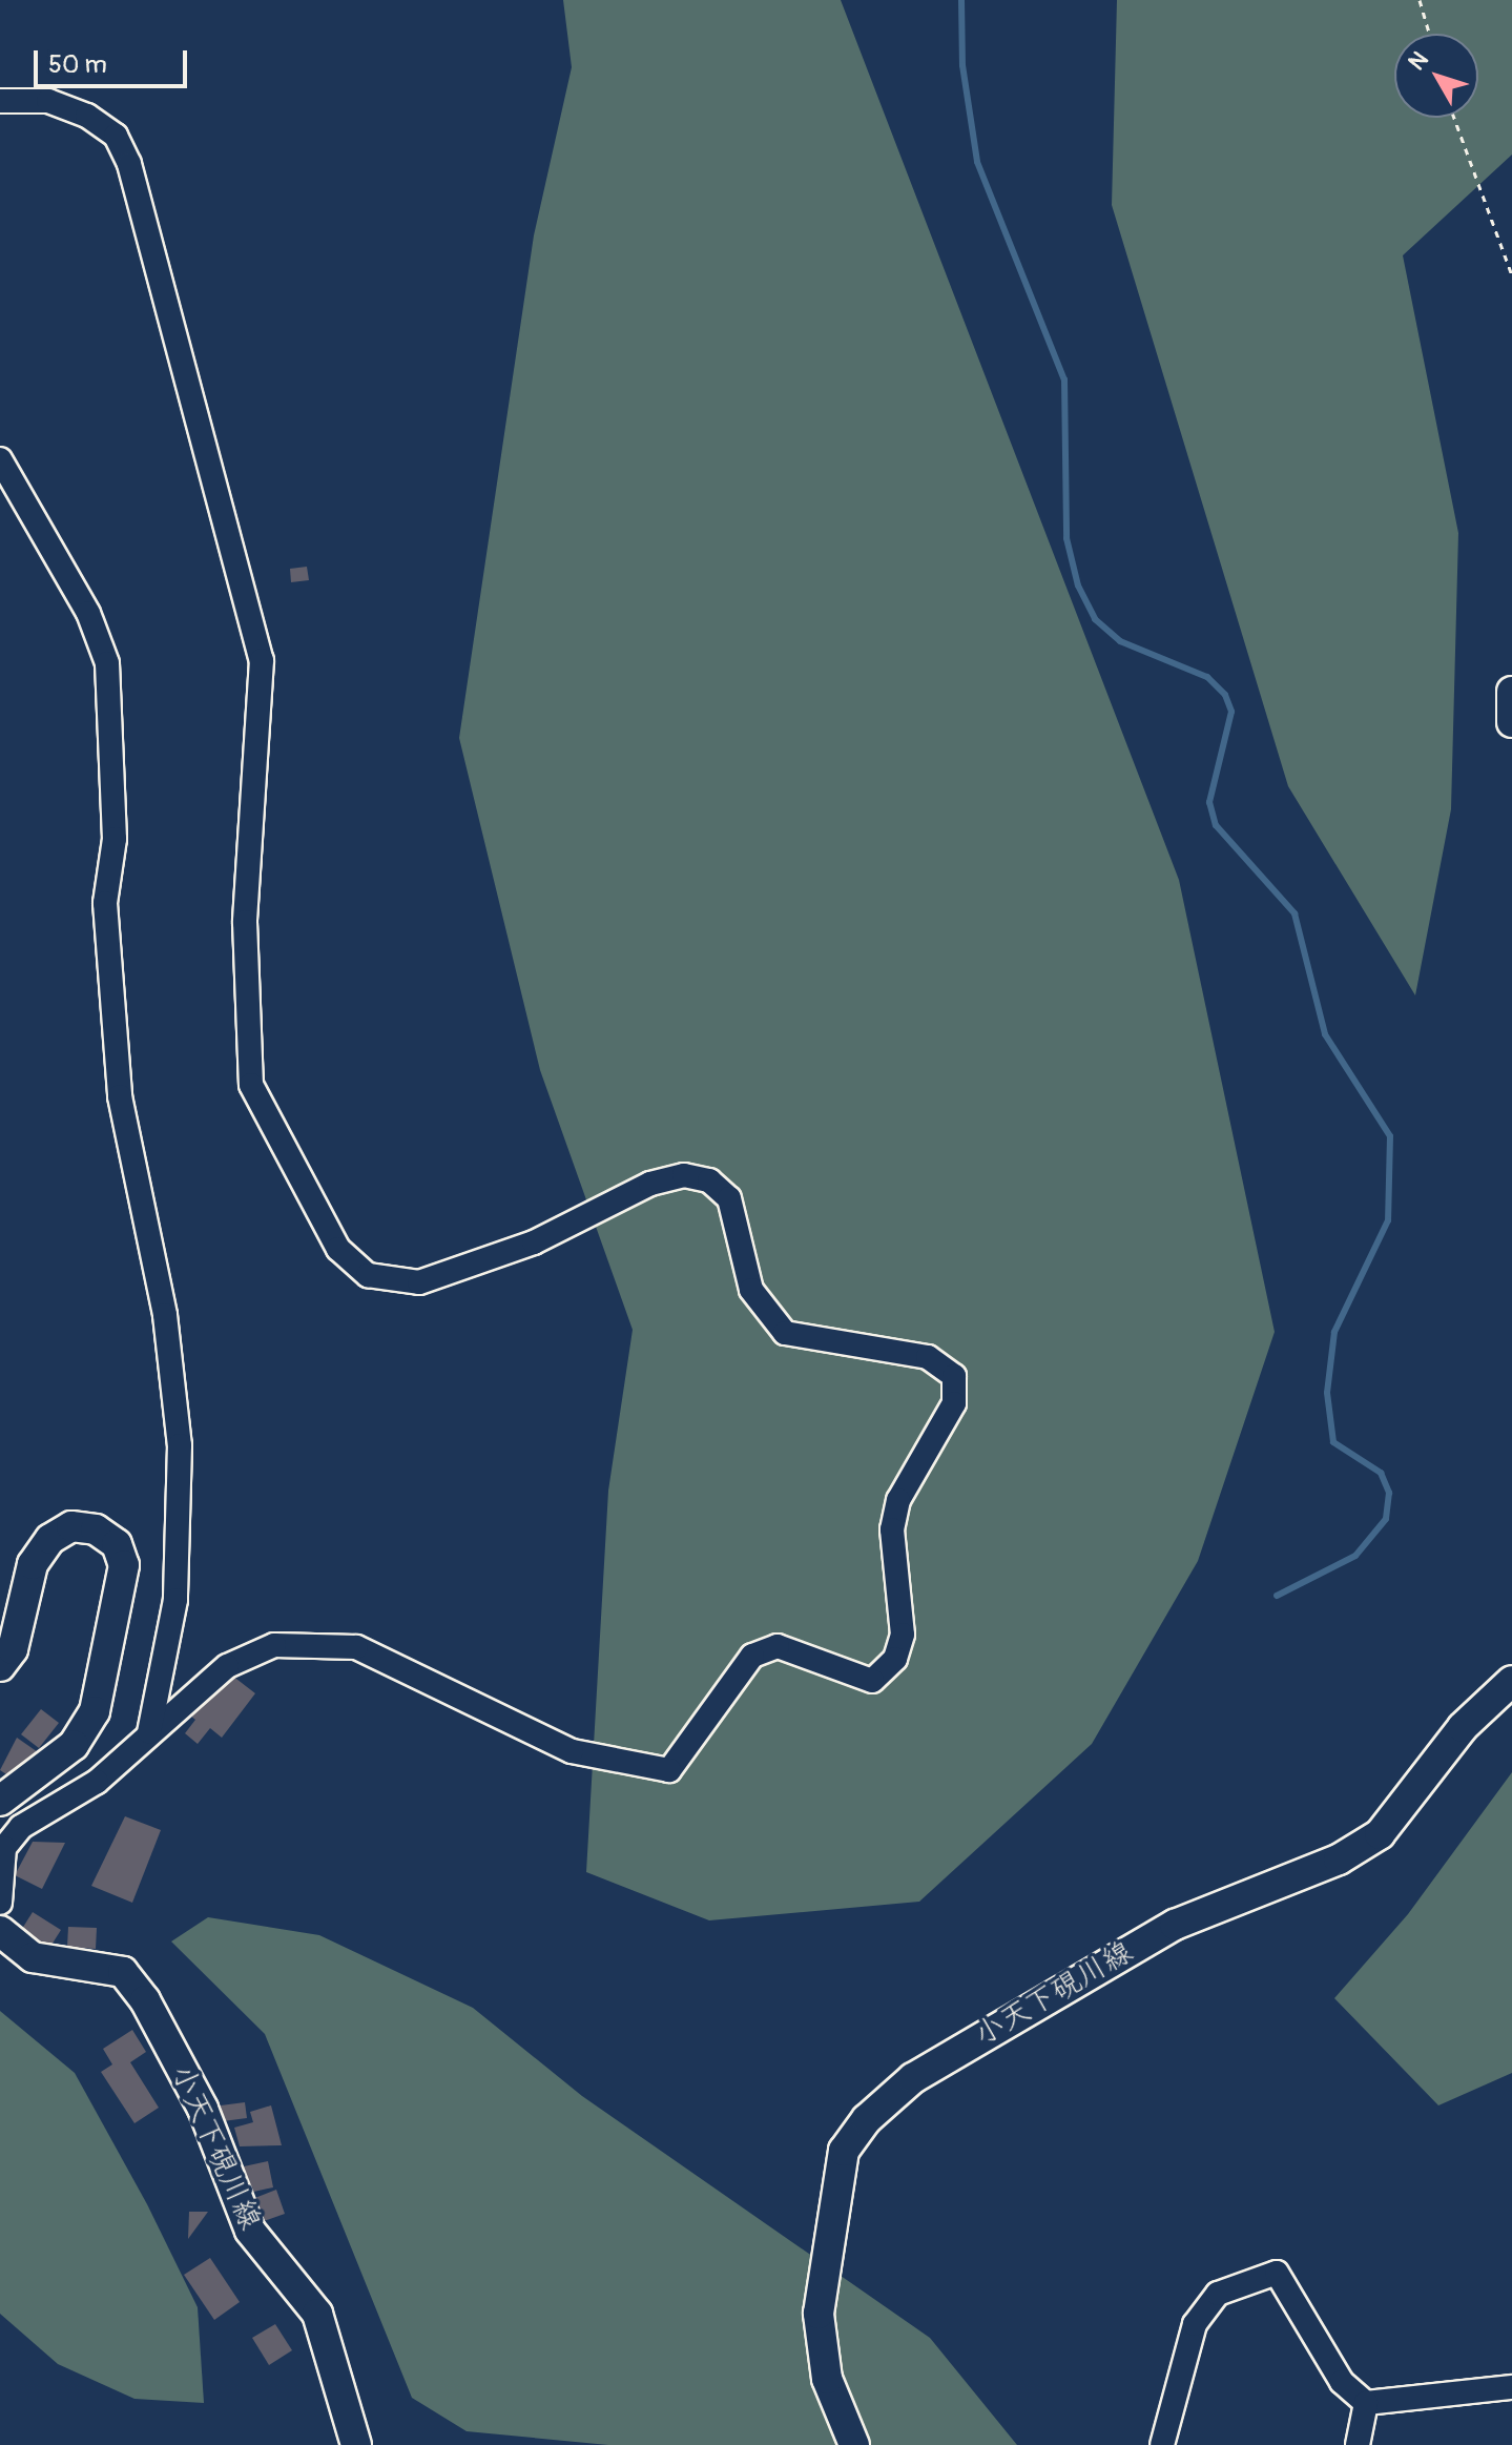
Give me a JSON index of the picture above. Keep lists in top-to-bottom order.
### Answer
{
  "streets": {
    "main road": ["小天下硯川線"]
  },
  "scale_bar": "50 m",
  "north": "top left"
}
